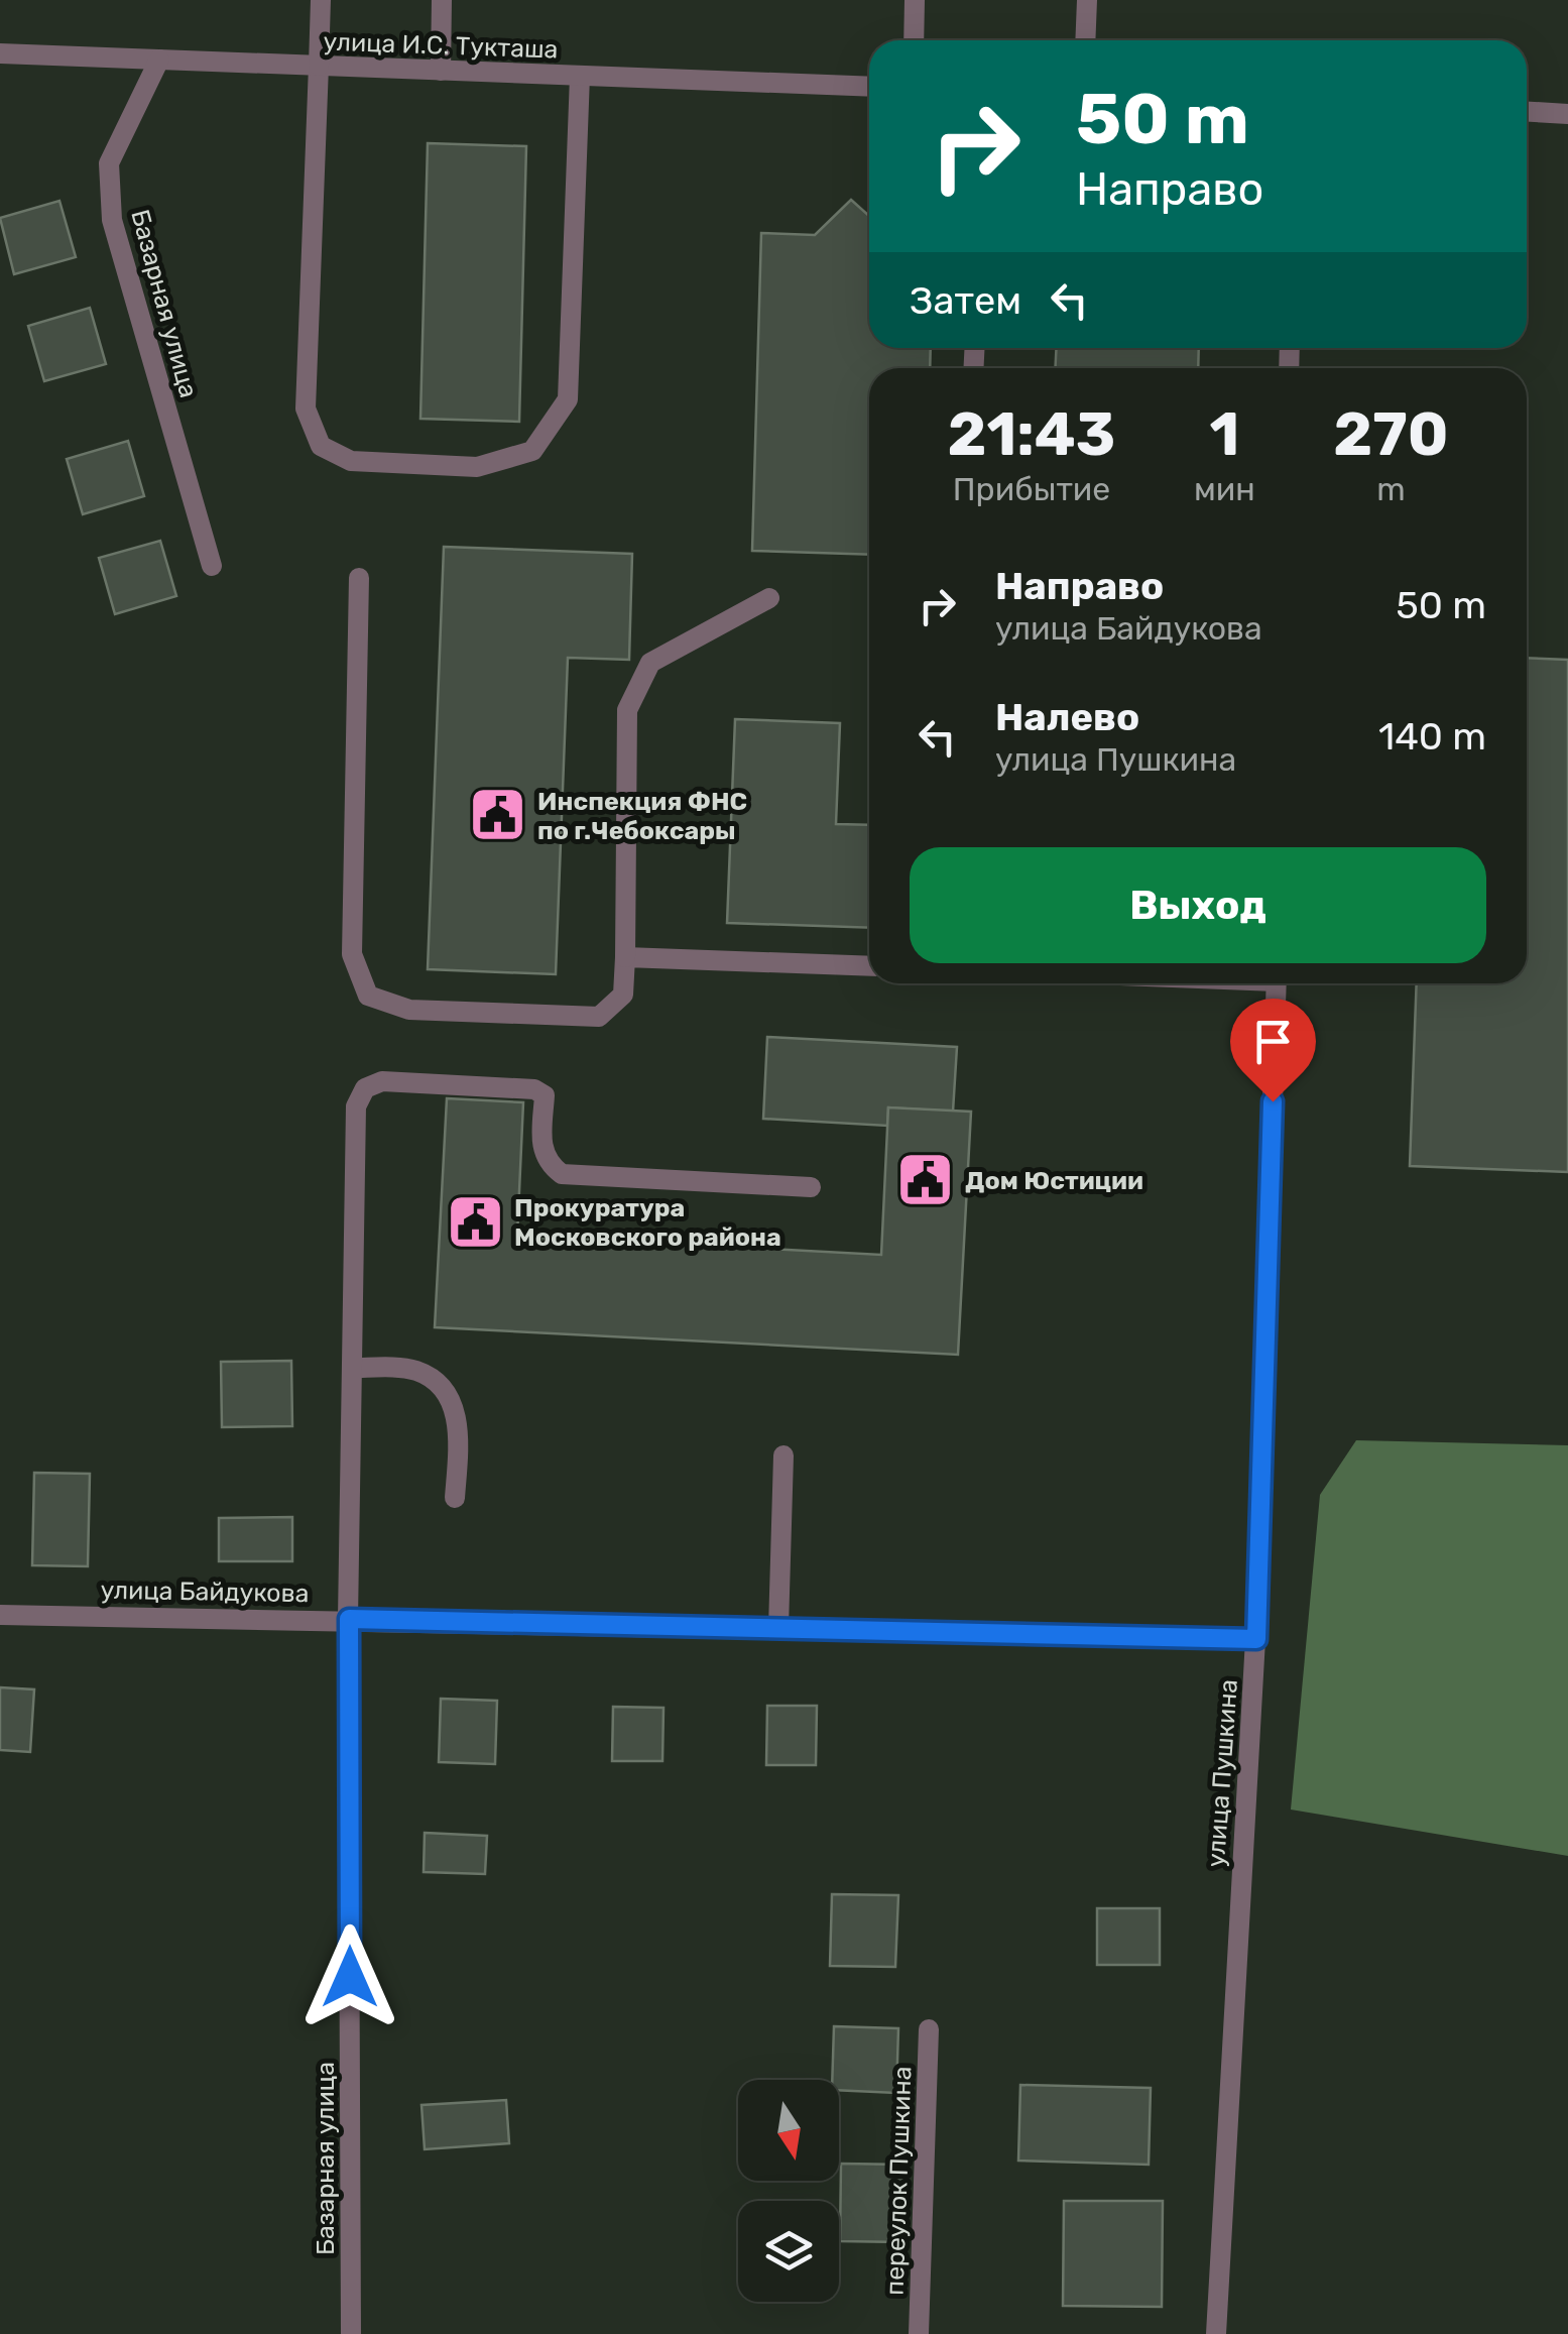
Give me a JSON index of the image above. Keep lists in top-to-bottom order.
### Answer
{
  "streets": {
    "street": [
      "улица И.С. Тукташа",
      "Базарная улица",
      "улица Байдукова",
      "улица Пушкина",
      "переулок Пушкина"
    ]
  },
  "crossings": [
    ["улица И.С. Тукташа", "Базарная улица"],
    ["Базарная улица", "улица Байдукова"],
    ["улица Байдукова", "улица Пушкина"]
  ],
  "places": {
    "public building": ["Инспекция ФНС по г.Чебоксары", "Дом Юстиции", "Прокуратура Московского района"]
  },
  "north": "bottom",
  "page": {
    "turn": ["50 m", "Направо"],
    "then": "Затем",
    "eta": [
      "21:43",
      "Прибытие",
      "1",
      "мин",
      "270",
      "m"
    ],
    "list": [
      {
        "name": "Направо",
        "note": "улица Байдукова",
        "value": "50 m"
      },
      {
        "name": "Налево",
        "note": "улица Пушкина",
        "value": "140 m"
      }
    ],
    "buttons": "Выход"
  }
}
